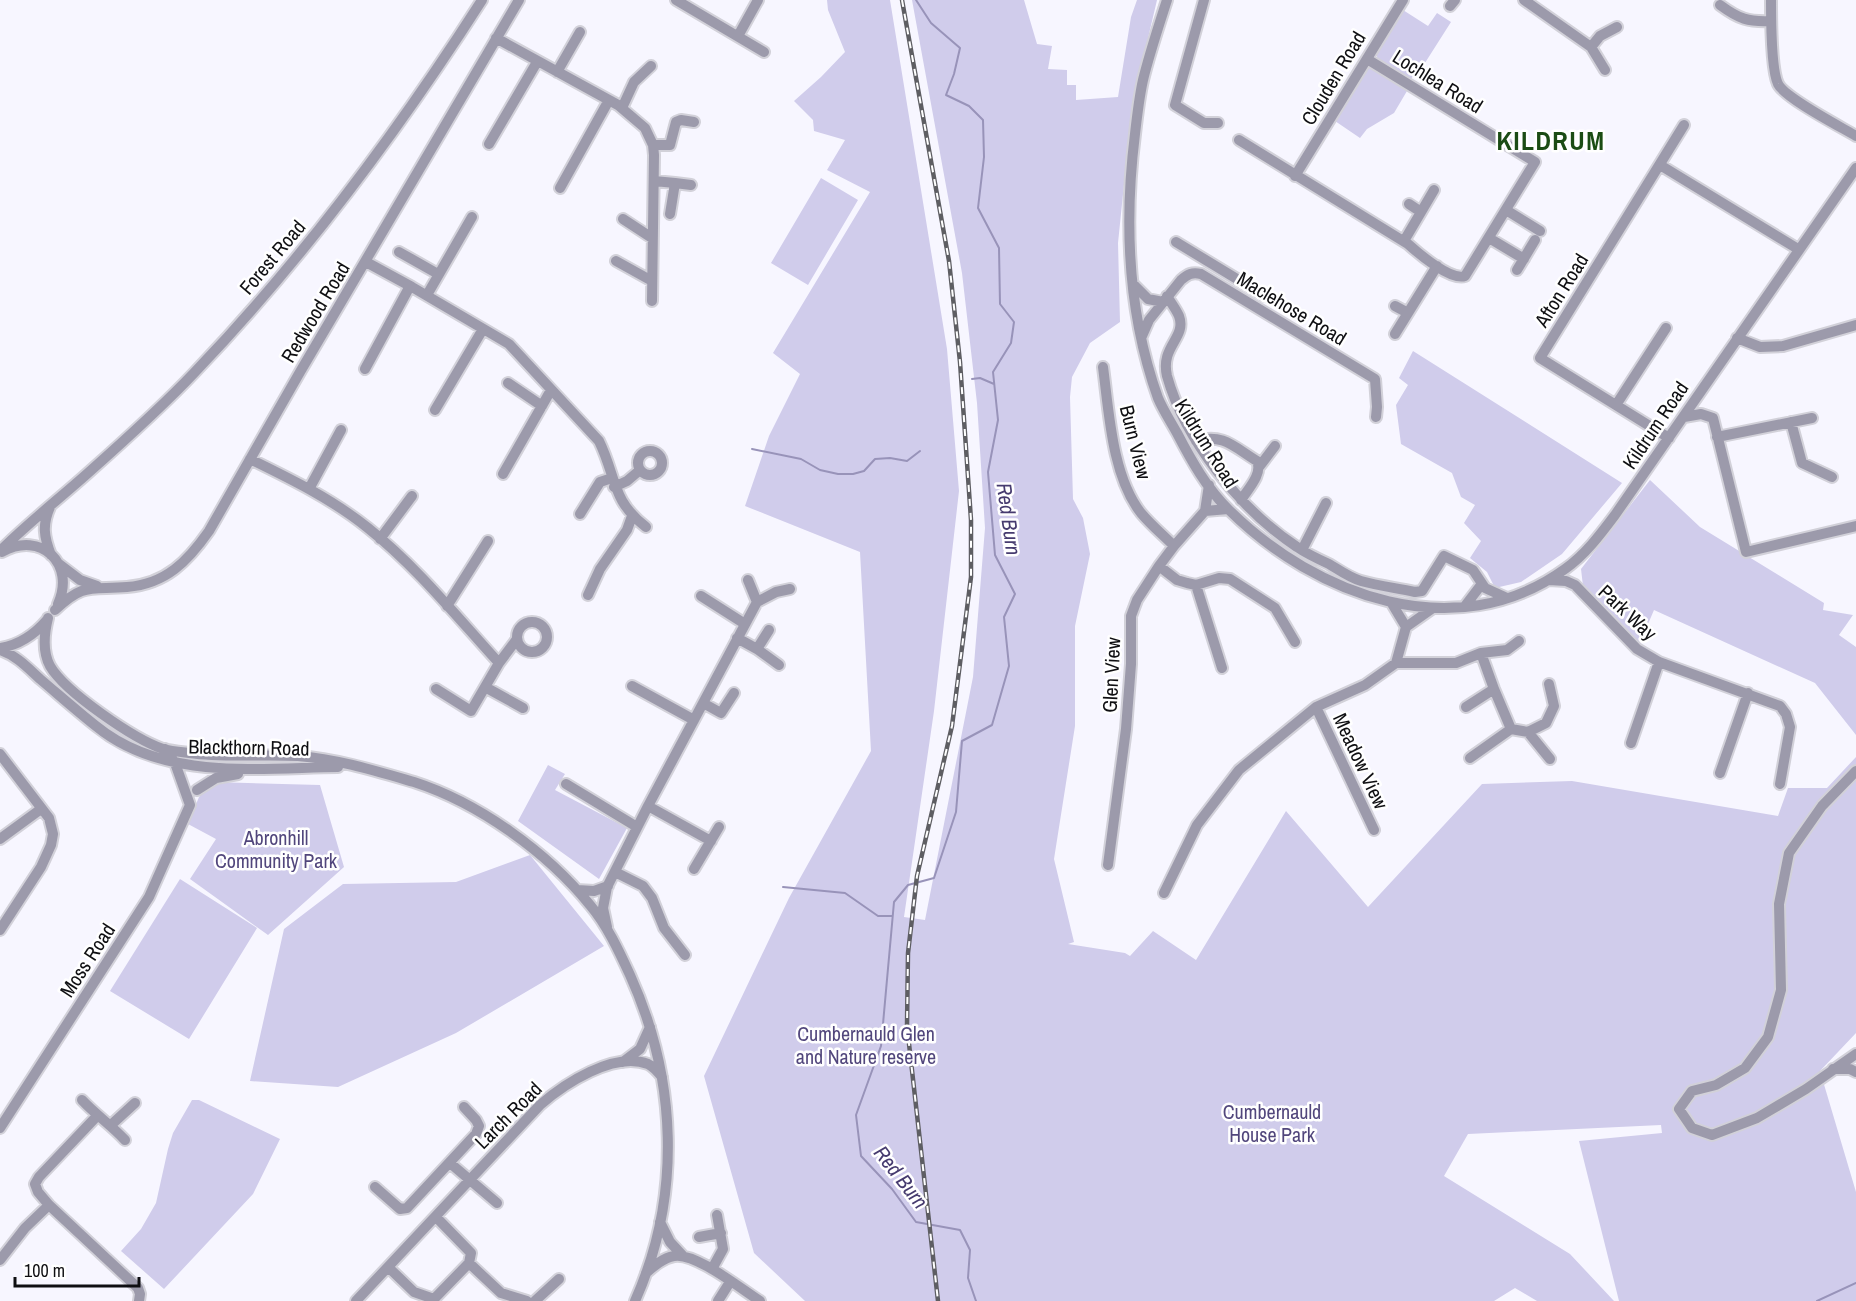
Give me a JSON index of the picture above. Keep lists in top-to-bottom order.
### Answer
{
  "streets": {
    "street": [
      "Clouden Road",
      "Lochlea Road",
      "Forest Road",
      "Afton Road",
      "Maclehose Road",
      "Redwood Road",
      "Kildrum Road",
      "Burn View",
      "Park Way",
      "Glen View",
      "Blackthorn Road",
      "Meadow View",
      "Moss Road",
      "Larch Road"
    ]
  },
  "crossings": [
    ["Clouden Road", "Lochlea Road"],
    ["Forest Road", "Redwood Road"],
    ["Afton Road", "Kildrum Road"],
    ["Maclehose Road", "Kildrum Road"],
    ["Redwood Road", "Blackthorn Road"],
    ["Kildrum Road", "Park Way"],
    ["Burn View", "Glen View"],
    ["Blackthorn Road", "Moss Road"],
    ["Blackthorn Road", "Larch Road"]
  ],
  "districts": ["KILDRUM"],
  "water": ["Red Burn"],
  "parks": ["Abronhill Community Park", "Cumbernauld Glen and Nature reserve", "Cumbernauld House Park"],
  "scale_bar": "100 m"
}
